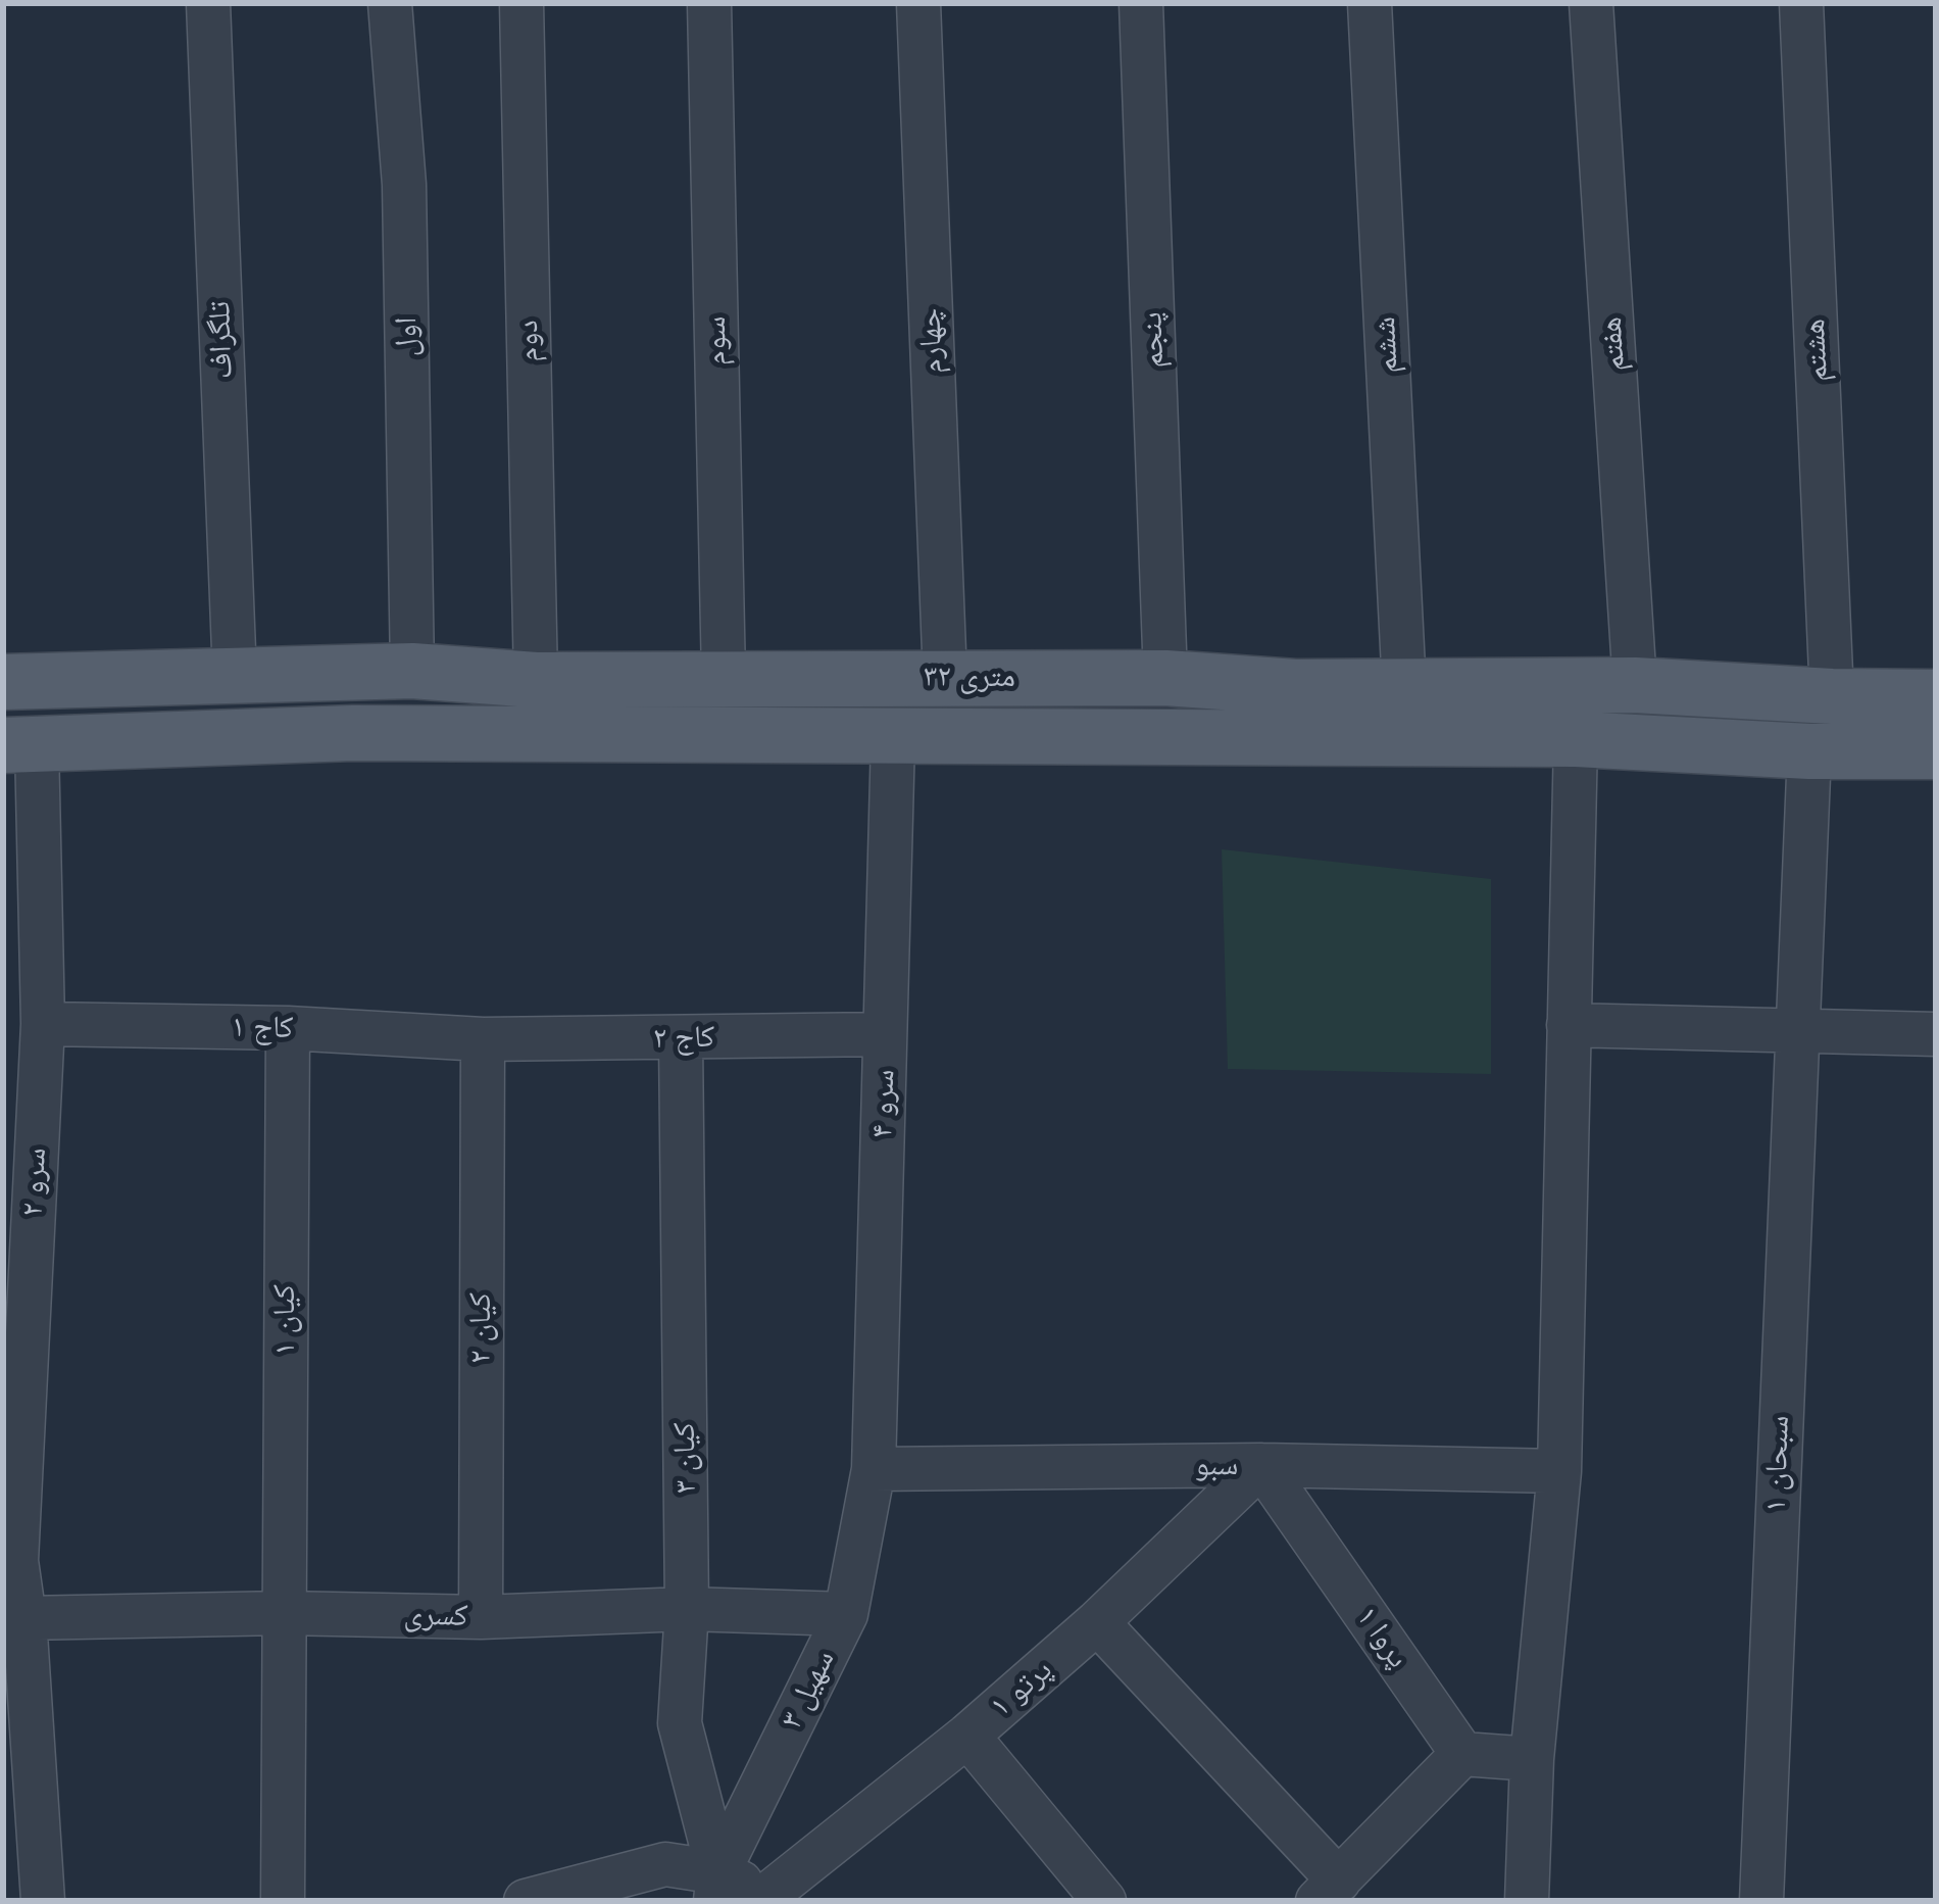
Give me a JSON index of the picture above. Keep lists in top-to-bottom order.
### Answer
{
  "streets": {
    "main road": ["۳۲ متری"],
    "street": [
      "اول",
      "تلگراف",
      "پنجم",
      "دوم",
      "سوم",
      "چهارم",
      "هفتم",
      "ششم",
      "هشتم",
      "کاج ۱",
      "کاج ۲",
      "سرو ۴",
      "سرو ۲",
      "کیان ۱",
      "کیان ۲",
      "کیان ۳",
      "سبحان ۱",
      "سبو",
      "کسری",
      "پروا ۱",
      "پرتو ۱",
      "سهیل ۳"
    ]
  },
  "crossings": [
    ["اول", "۳۲ متری"],
    ["تلگراف", "۳۲ متری"],
    ["پنجم", "۳۲ متری"],
    ["دوم", "۳۲ متری"],
    ["سوم", "۳۲ متری"],
    ["چهارم", "۳۲ متری"],
    ["هفتم", "۳۲ متری"],
    ["ششم", "۳۲ متری"],
    ["هشتم", "۳۲ متری"],
    ["۳۲ متری", "سرو ۴"],
    ["۳۲ متری", "سرو ۲"],
    ["۳۲ متری", "سبحان ۱"],
    ["کاج ۱", "کاج ۲"],
    ["کاج ۱", "سرو ۲"],
    ["کاج ۱", "کیان ۱"],
    ["کاج ۱", "کیان ۲"],
    ["کاج ۲", "سرو ۴"],
    ["کاج ۲", "کیان ۲"],
    ["کاج ۲", "کیان ۳"],
    ["سرو ۴", "سبو"],
    ["سرو ۴", "سهیل ۳"],
    ["سرو ۲", "کسری"],
    ["کیان ۱", "کسری"],
    ["کیان ۲", "کسری"],
    ["کیان ۳", "کسری"],
    ["کیان ۳", "سهیل ۳"],
    ["سبو", "پروا ۱"],
    ["سبو", "پرتو ۱"],
    ["سبو", "سهیل ۳"],
    ["کسری", "سهیل ۳"],
    ["پروا ۱", "پرتو ۱"]
  ]
}
